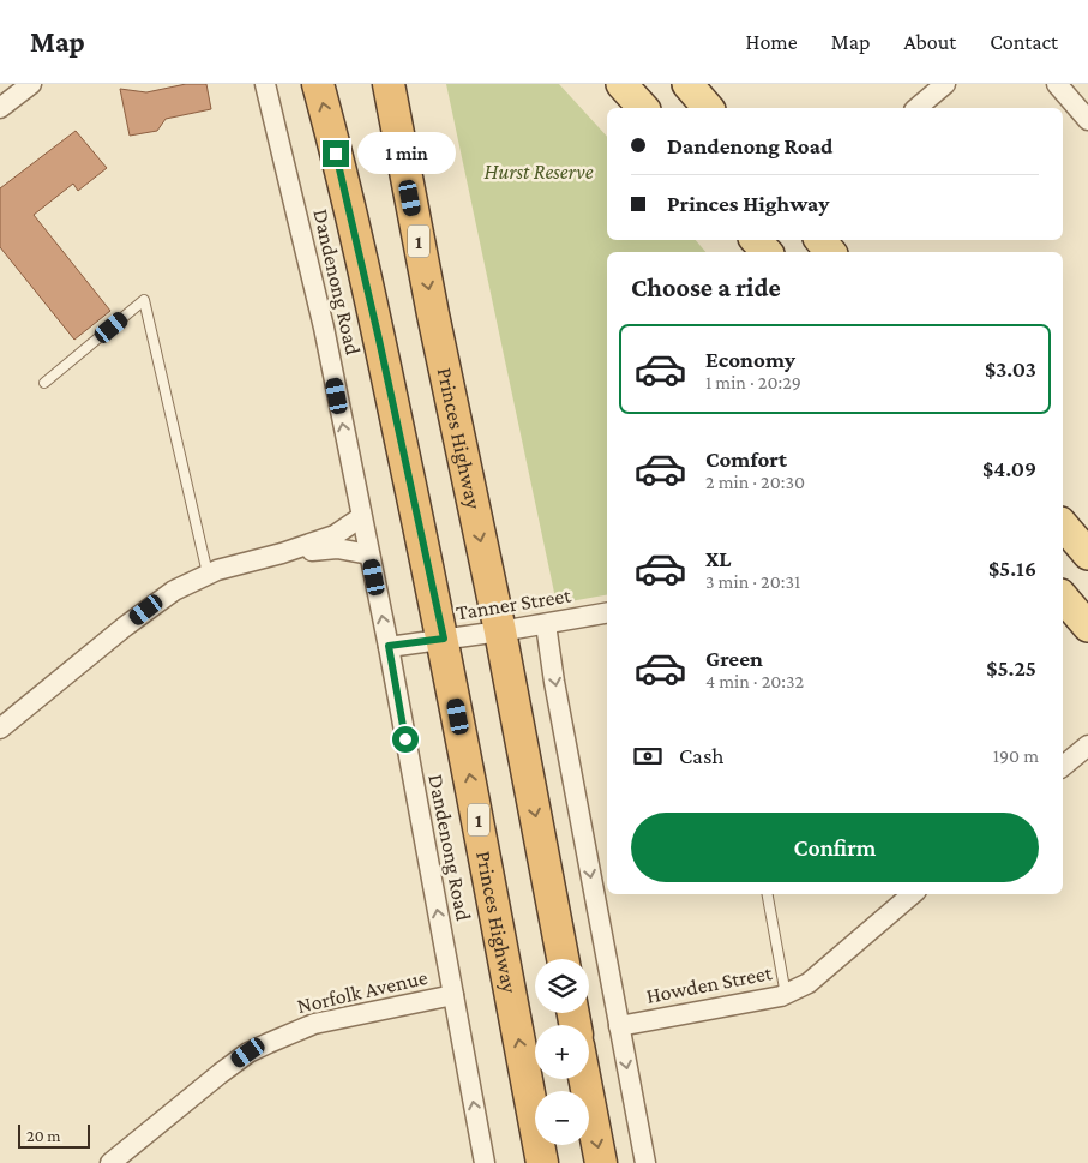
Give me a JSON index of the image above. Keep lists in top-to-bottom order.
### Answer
{
  "streets": {
    "highway": ["1", "Princes Highway"],
    "street": [
      "Dandenong Road",
      "Tanner Street",
      "Howden Street",
      "Norfolk Avenue"
    ]
  },
  "crossings": [
    ["Dandenong Road", "Tanner Street"],
    ["Dandenong Road", "Norfolk Avenue"],
    ["Princes Highway", "Tanner Street"]
  ],
  "parks": ["Hurst Reserve"],
  "scale_bar": "20 m",
  "page": {
    "header": "Map",
    "nav": [
      "Home",
      "Map",
      "About",
      "Contact"
    ],
    "banner": ["Dandenong Road", "Princes Highway"],
    "bubble": "1 min",
    "heading": "Choose a ride",
    "list": [
      {
        "name": "Economy",
        "note": "1 min · 20:29",
        "value": "$3.03"
      },
      {
        "name": "Comfort",
        "note": "2 min · 20:30",
        "value": "$4.09"
      },
      {
        "name": "XL",
        "note": "3 min · 20:31",
        "value": "$5.16"
      },
      {
        "name": "Green",
        "note": "4 min · 20:32",
        "value": "$5.25"
      }
    ],
    "pay": ["Cash", "190 m"],
    "buttons": "Confirm",
    "map_buttons": ["+", "−"],
    "scale": "20 m"
  }
}
